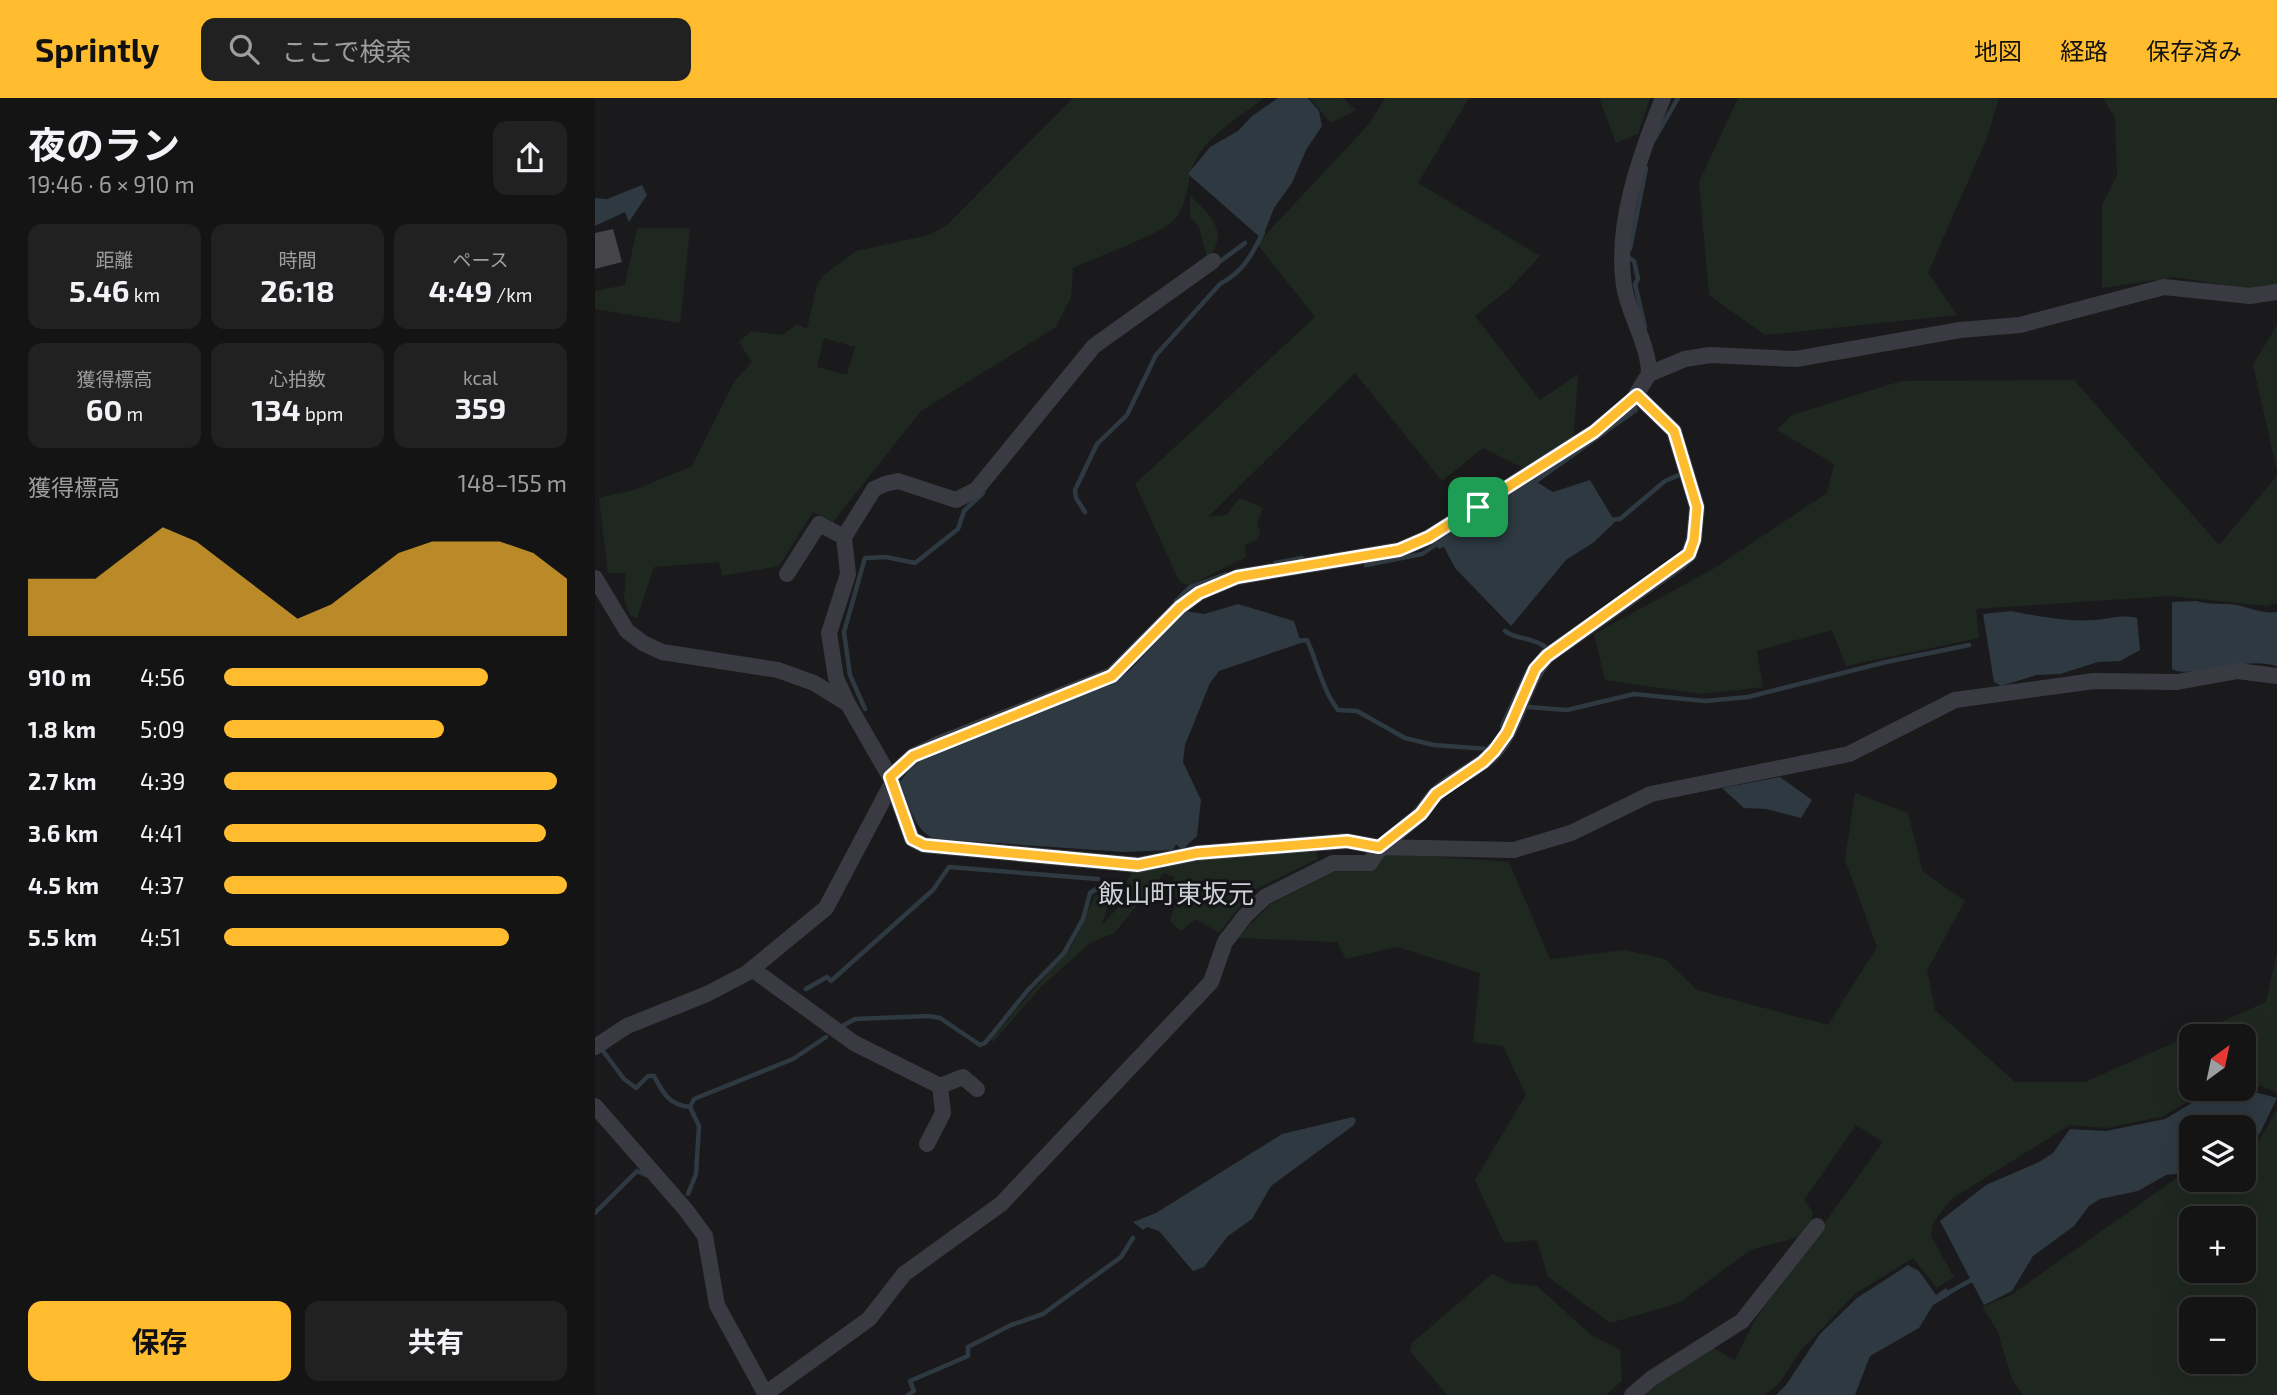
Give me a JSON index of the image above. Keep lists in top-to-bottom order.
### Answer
{
  "districts": ["飯山町東坂元"],
  "north": "top right",
  "page": {
    "header": "Sprintly",
    "search": "ここで検索",
    "nav": ["地図", "経路", "保存済み"],
    "heading": ["夜のラン", "19:46 · 6 × 910 m"],
    "stats": [
      ["距離", "5.46 km"],
      ["時間", "26:18"],
      ["ペース", "4:49 /km"],
      ["獲得標高", "60 m"],
      ["心拍数", "134 bpm"],
      ["kcal", "359"]
    ],
    "chart": ["獲得標高", "148–155 m"],
    "list": [
      {
        "name": "910 m",
        "note": "4:56"
      },
      {
        "name": "1.8 km",
        "note": "5:09"
      },
      {
        "name": "2.7 km",
        "note": "4:39"
      },
      {
        "name": "3.6 km",
        "note": "4:41"
      },
      {
        "name": "4.5 km",
        "note": "4:37"
      },
      {
        "name": "5.5 km",
        "note": "4:51"
      }
    ],
    "map_buttons": ["+", "−"],
    "buttons": ["保存", "共有"]
  }
}
